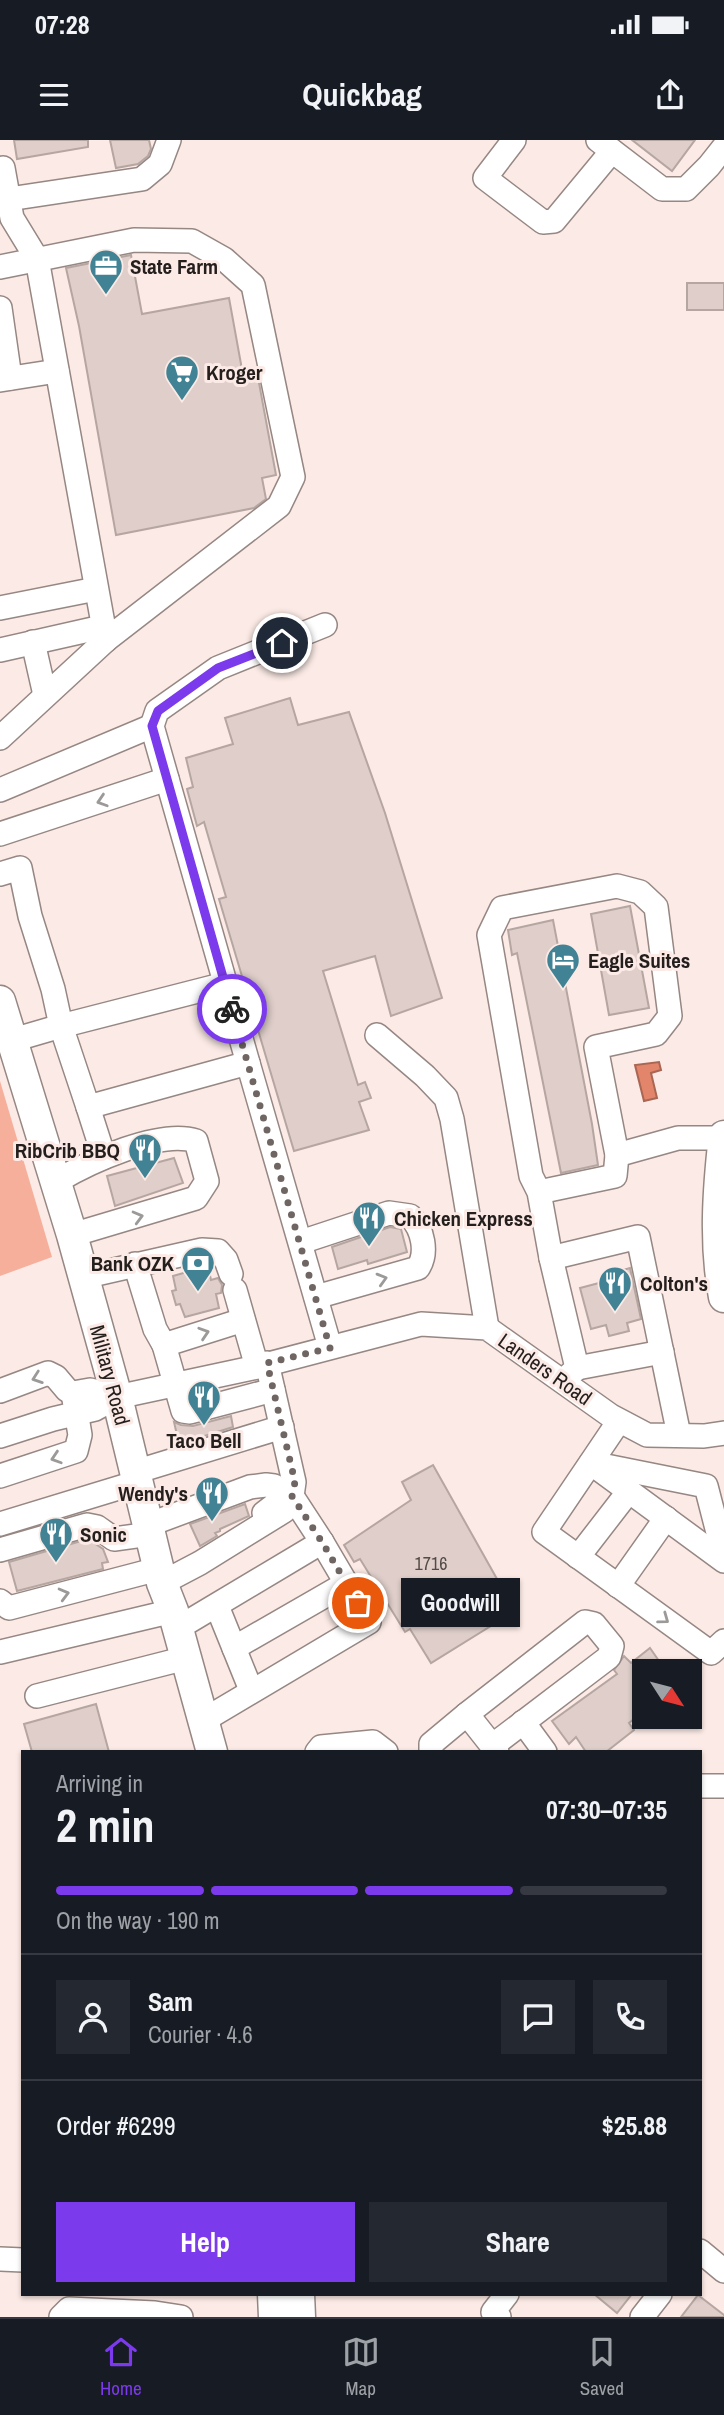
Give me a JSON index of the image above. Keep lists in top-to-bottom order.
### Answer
{
  "streets": {
    "main road": ["Military Road"],
    "street": ["Landers Road"]
  },
  "crossings": [
    ["Landers Road", "Military Road"]
  ],
  "places": {
    "office": ["State Farm"],
    "supermarket": ["Kroger"],
    "hotel": ["Eagle Suites"],
    "restaurant": [
      "RibCrib BBQ",
      "Chicken Express",
      "Colton's",
      "Taco Bell",
      "Wendy's",
      "Sonic"
    ],
    "bank": ["Bank OZK"],
    "other": ["Goodwill"]
  },
  "house_numbers": ["1716"],
  "north": "bottom right",
  "page": {
    "status": "07:28",
    "header": "Quickbag",
    "bubble": "Goodwill",
    "heading": ["2 min", "Arriving in", "07:30–07:35"],
    "panel": [
      "Sam",
      "Courier · 4.6",
      "Order #6299",
      "$25.88"
    ],
    "bar": "On the way · 190 m",
    "buttons": ["Help", "Share"],
    "tabs": ["Home", "Map", "Saved"]
  }
}
